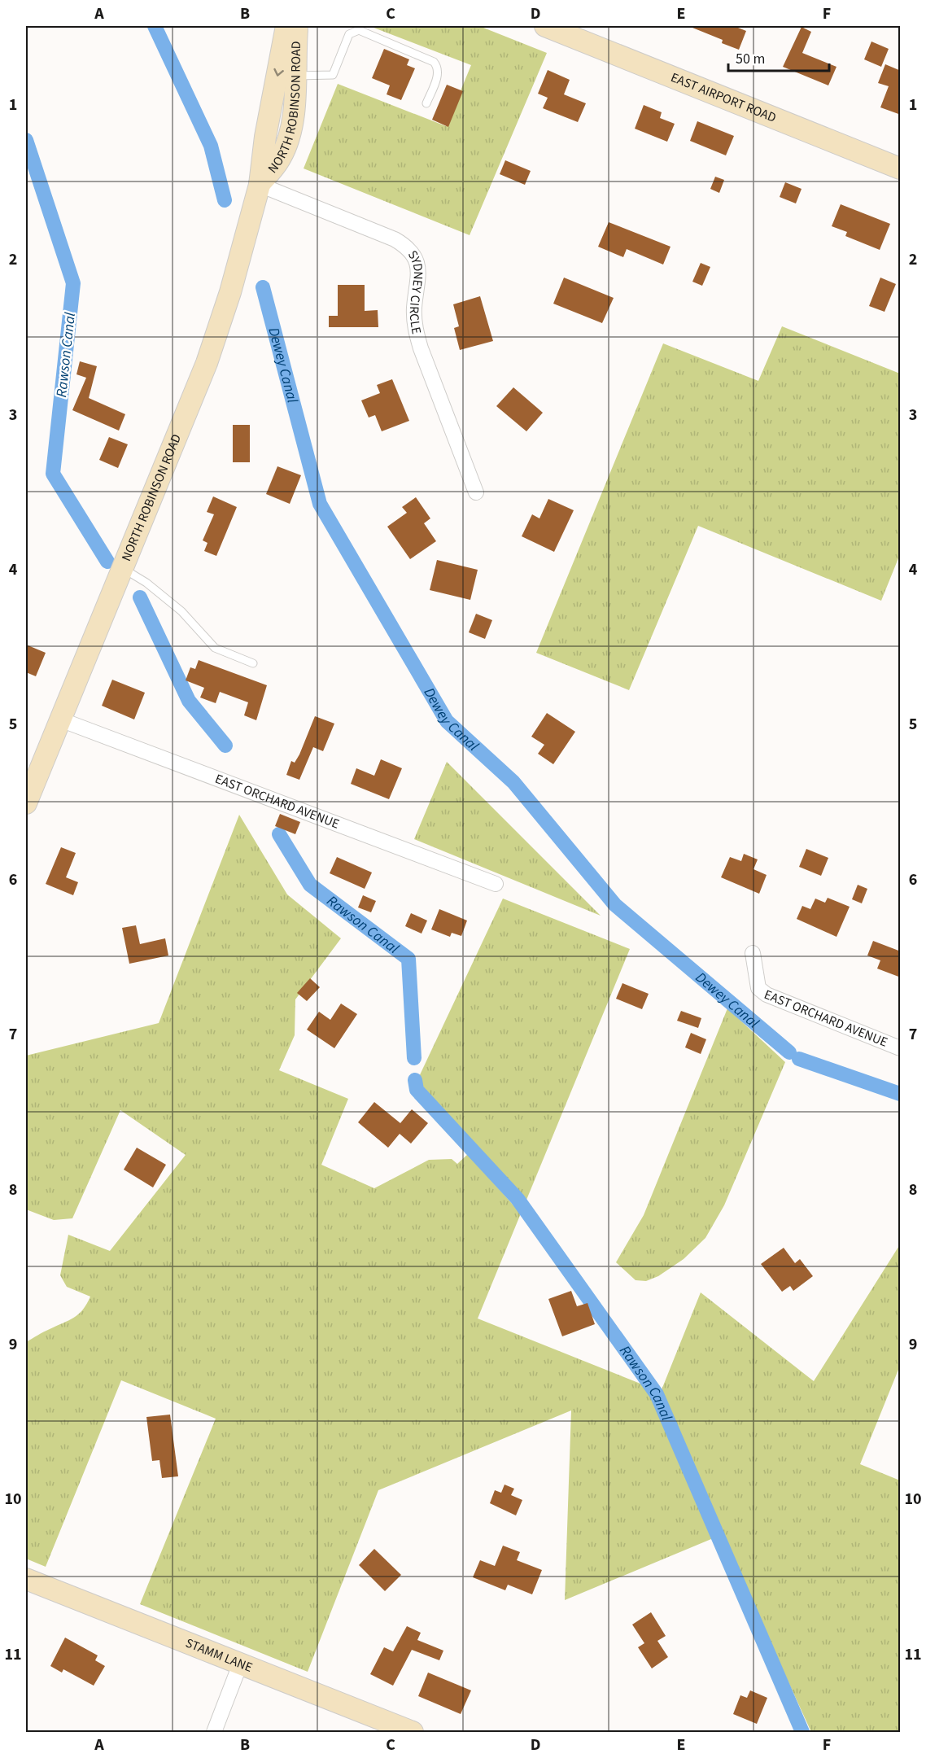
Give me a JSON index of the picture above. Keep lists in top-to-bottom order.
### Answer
{
  "streets": {
    "street": [
      "EAST AIRPORT ROAD",
      "NORTH ROBINSON ROAD",
      "SYDNEY CIRCLE",
      "EAST ORCHARD AVENUE",
      "STAMM LANE"
    ]
  },
  "crossings": [
    ["NORTH ROBINSON ROAD", "SYDNEY CIRCLE"],
    ["NORTH ROBINSON ROAD", "EAST ORCHARD AVENUE"]
  ],
  "water": ["Rawson Canal", "Dewey Canal"],
  "scale_bar": "50 m",
  "grid": {
    "columns": [
      "A",
      "B",
      "C",
      "D",
      "E",
      "F"
    ],
    "rows": [
      "1",
      "2",
      "3",
      "4",
      "5",
      "6",
      "7",
      "8",
      "9",
      "10",
      "11"
    ]
  }
}
